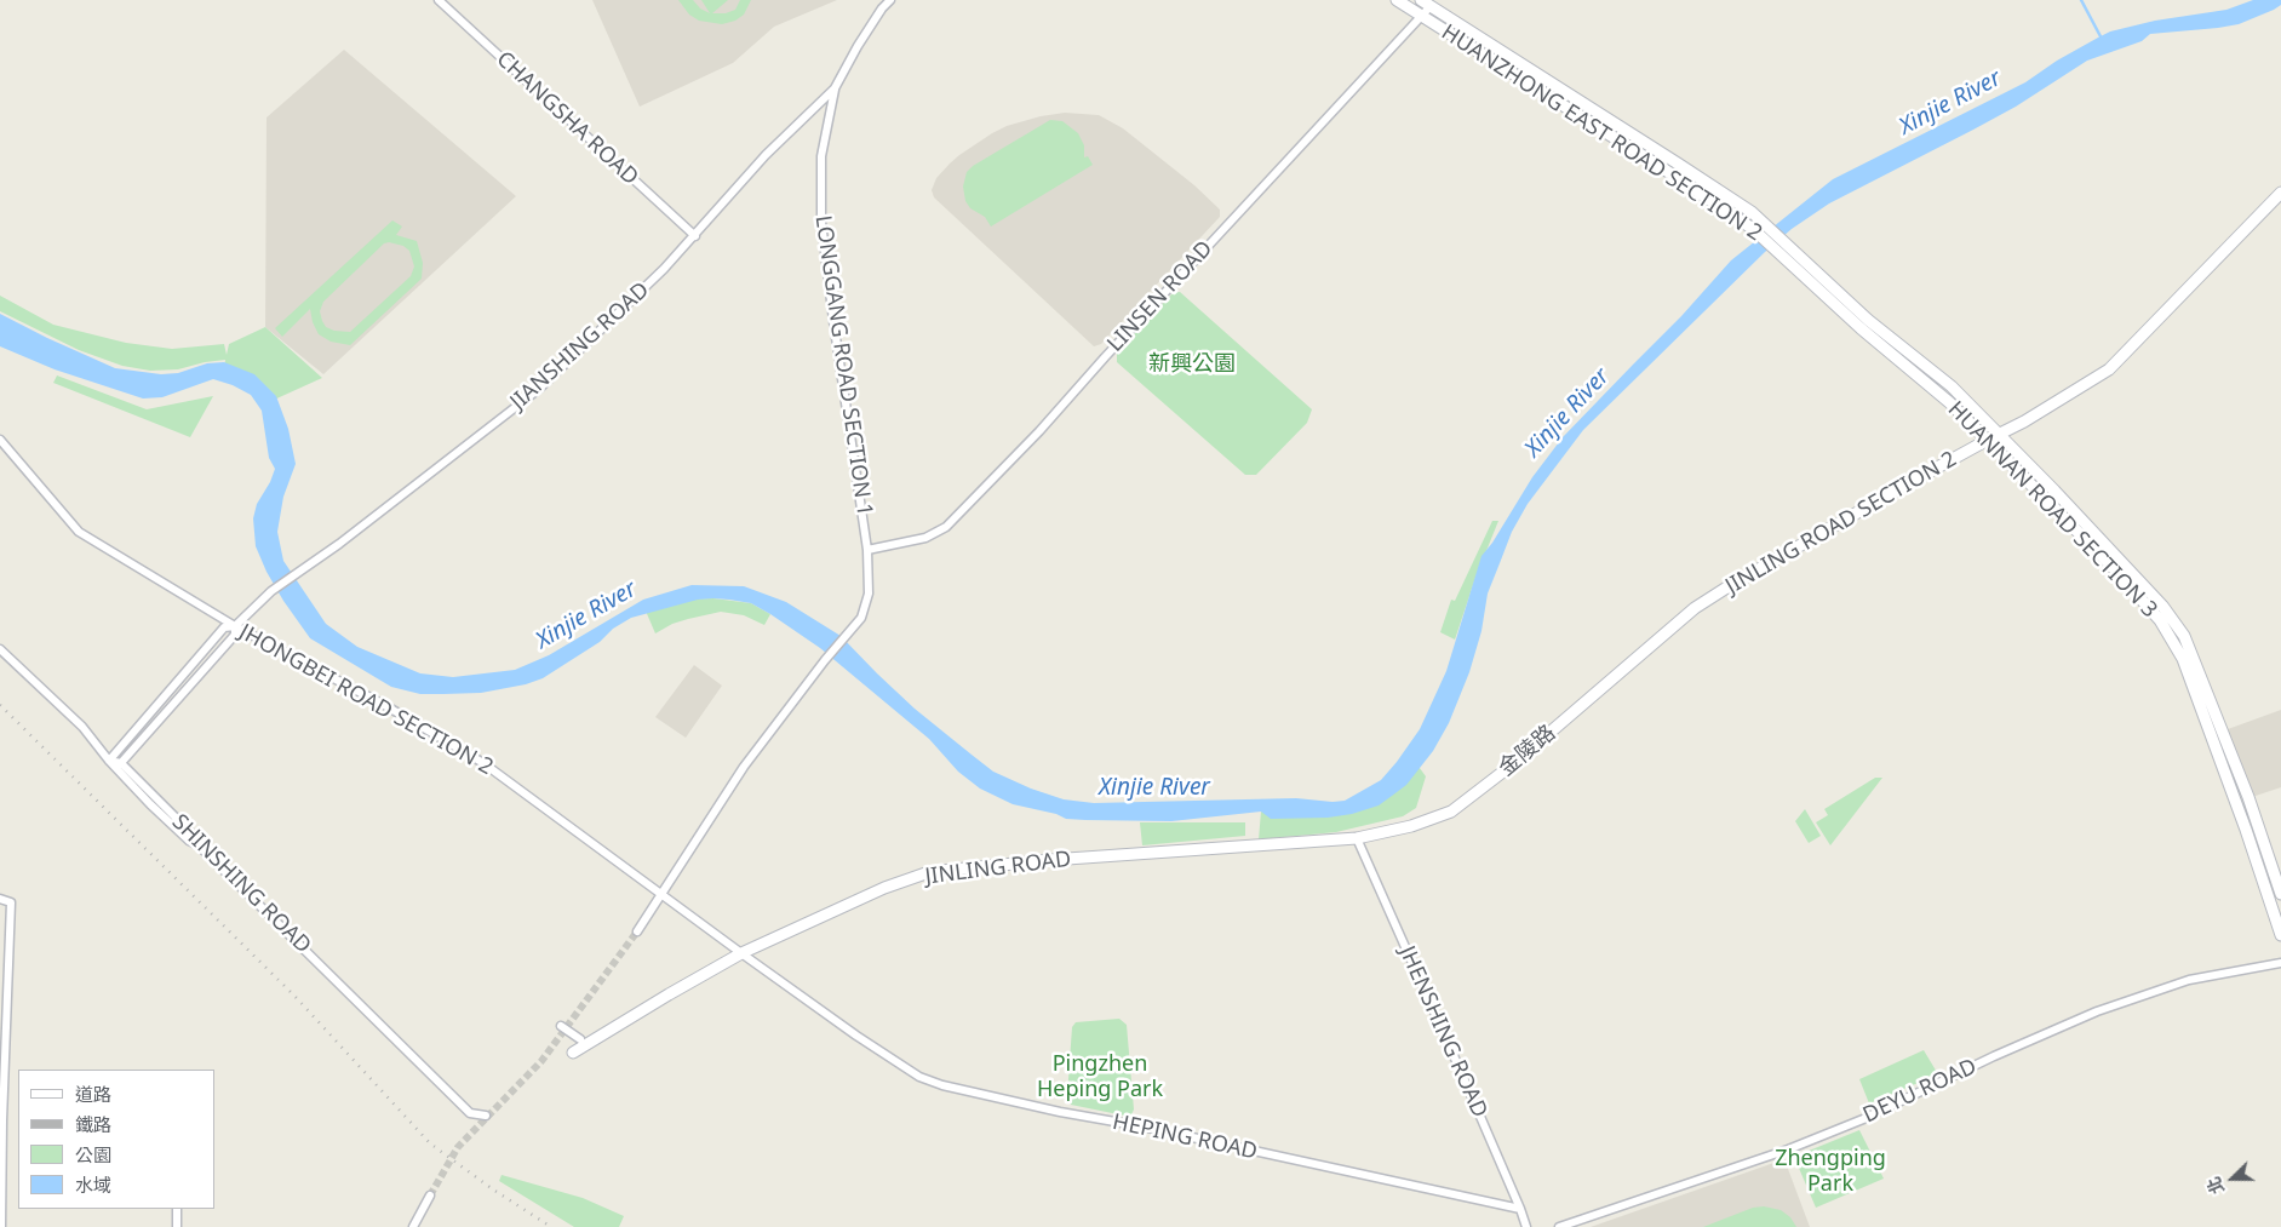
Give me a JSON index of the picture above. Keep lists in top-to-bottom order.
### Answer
{
  "streets": {
    "main road": [
      "HUANZHONG EAST ROAD SECTION 2",
      "HUANNAN ROAD SECTION 3",
      "JINLING ROAD SECTION 2",
      "金陵路",
      "JINLING ROAD"
    ],
    "street": [
      "CHANGSHA ROAD",
      "LINSEN ROAD",
      "JIANSHING ROAD",
      "LONGGANG ROAD SECTION 1",
      "JHONGBEI ROAD SECTION 2",
      "SHINSHING ROAD",
      "JHENSHING ROAD",
      "DEYU ROAD",
      "HEPING ROAD"
    ]
  },
  "crossings": [
    ["CHANGSHA ROAD", "JIANSHING ROAD"],
    ["HUANZHONG EAST ROAD SECTION 2", "LINSEN ROAD"],
    ["HUANZHONG EAST ROAD SECTION 2", "HUANNAN ROAD SECTION 3"],
    ["LINSEN ROAD", "LONGGANG ROAD SECTION 1"],
    ["JIANSHING ROAD", "LONGGANG ROAD SECTION 1"],
    ["JIANSHING ROAD", "JHONGBEI ROAD SECTION 2"],
    ["LONGGANG ROAD SECTION 1", "JHONGBEI ROAD SECTION 2"],
    ["HUANNAN ROAD SECTION 3", "JINLING ROAD SECTION 2"],
    ["JINLING ROAD SECTION 2", "金陵路"],
    ["JHONGBEI ROAD SECTION 2", "JINLING ROAD"],
    ["JHONGBEI ROAD SECTION 2", "HEPING ROAD"],
    ["金陵路", "JINLING ROAD"],
    ["金陵路", "JHENSHING ROAD"],
    ["JINLING ROAD", "JHENSHING ROAD"],
    ["JINLING ROAD", "HEPING ROAD"],
    ["JHENSHING ROAD", "HEPING ROAD"]
  ],
  "water": ["Xinjie River"],
  "parks": ["新興公園", "Pingzhen Heping Park", "Zhengping Park"],
  "legend": [
    "道路",
    "鐵路",
    "公園",
    "水域"
  ],
  "north": "left"
}
